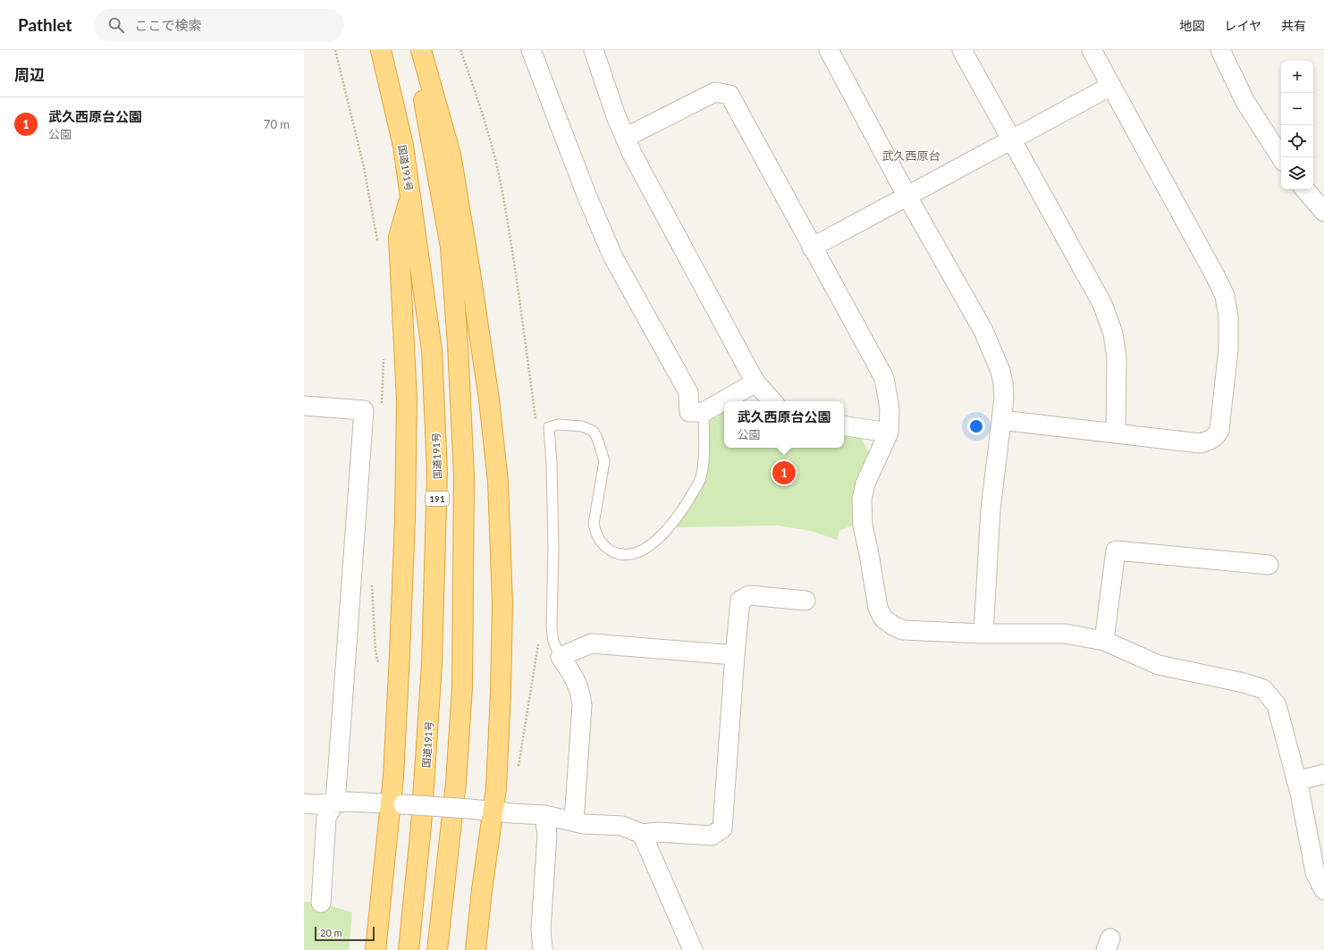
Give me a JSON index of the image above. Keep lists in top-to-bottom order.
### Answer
{
  "streets": {
    "highway": ["国道191号", "191"]
  },
  "districts": ["武久西原台"],
  "scale_bar": "20 m",
  "page": {
    "header": "Pathlet",
    "search": "ここで検索",
    "nav": ["地図", "レイヤ", "共有"],
    "heading": "周辺",
    "map_buttons": ["+", "−"],
    "list": [
      {
        "mark": "1",
        "name": "武久西原台公園",
        "note": "公園",
        "value": "70 m"
      }
    ],
    "popup": ["武久西原台公園", "公園"],
    "pins": "1",
    "scale": "20 m"
  }
}
